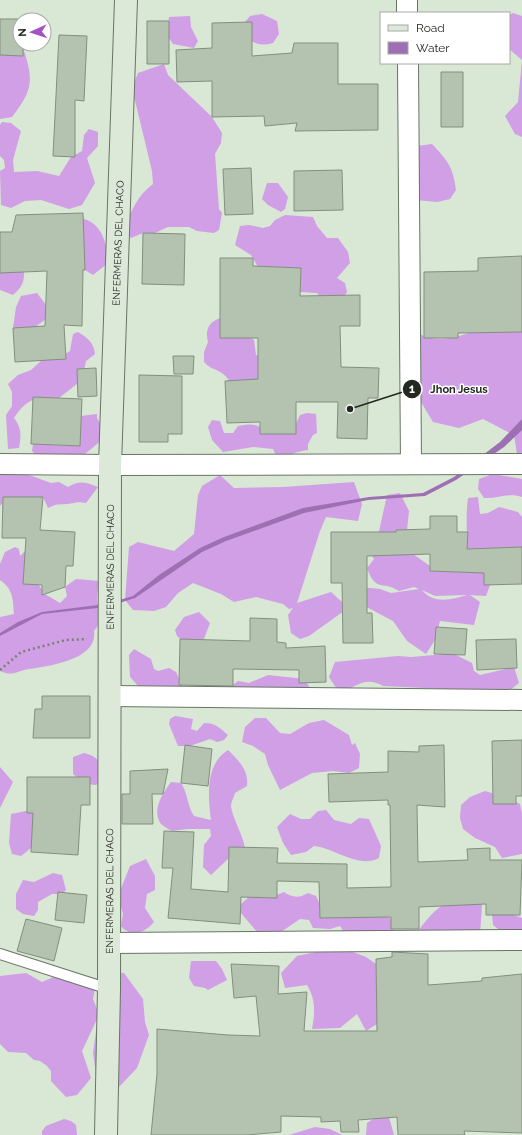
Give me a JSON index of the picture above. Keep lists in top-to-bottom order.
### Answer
{
  "streets": {
    "main road": ["ENFERMERAS DEL CHACO"]
  },
  "places": ["Jhon Jesus"],
  "legend": ["Road", "Water"],
  "north": "left"
}
